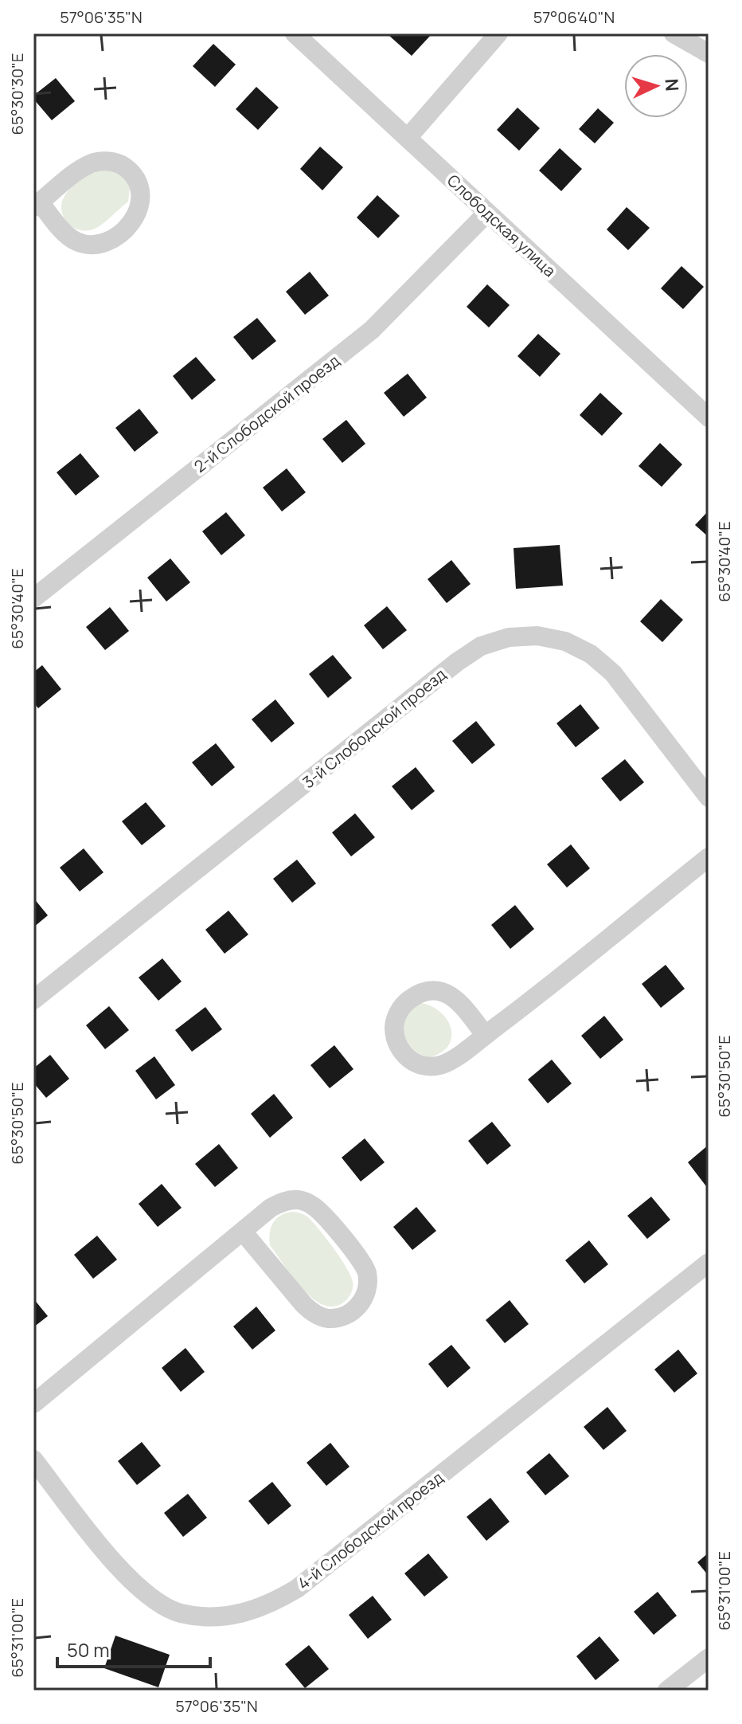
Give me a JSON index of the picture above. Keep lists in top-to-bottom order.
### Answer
{
  "streets": {
    "street": [
      "Слободская улица",
      "2-й Слободской проезд",
      "3-й Слободской проезд",
      "4-й Слободской проезд"
    ]
  },
  "crossings": [
    ["Слободская улица", "2-й Слободской проезд"]
  ],
  "scale_bar": "50 m",
  "north": "right",
  "coordinates": [
    "57°06'35\"N",
    "57°06'40\"N",
    "65°30'30\"E",
    "65°30'40\"E",
    "65°30'50\"E",
    "65°31'00\"E"
  ]
}
